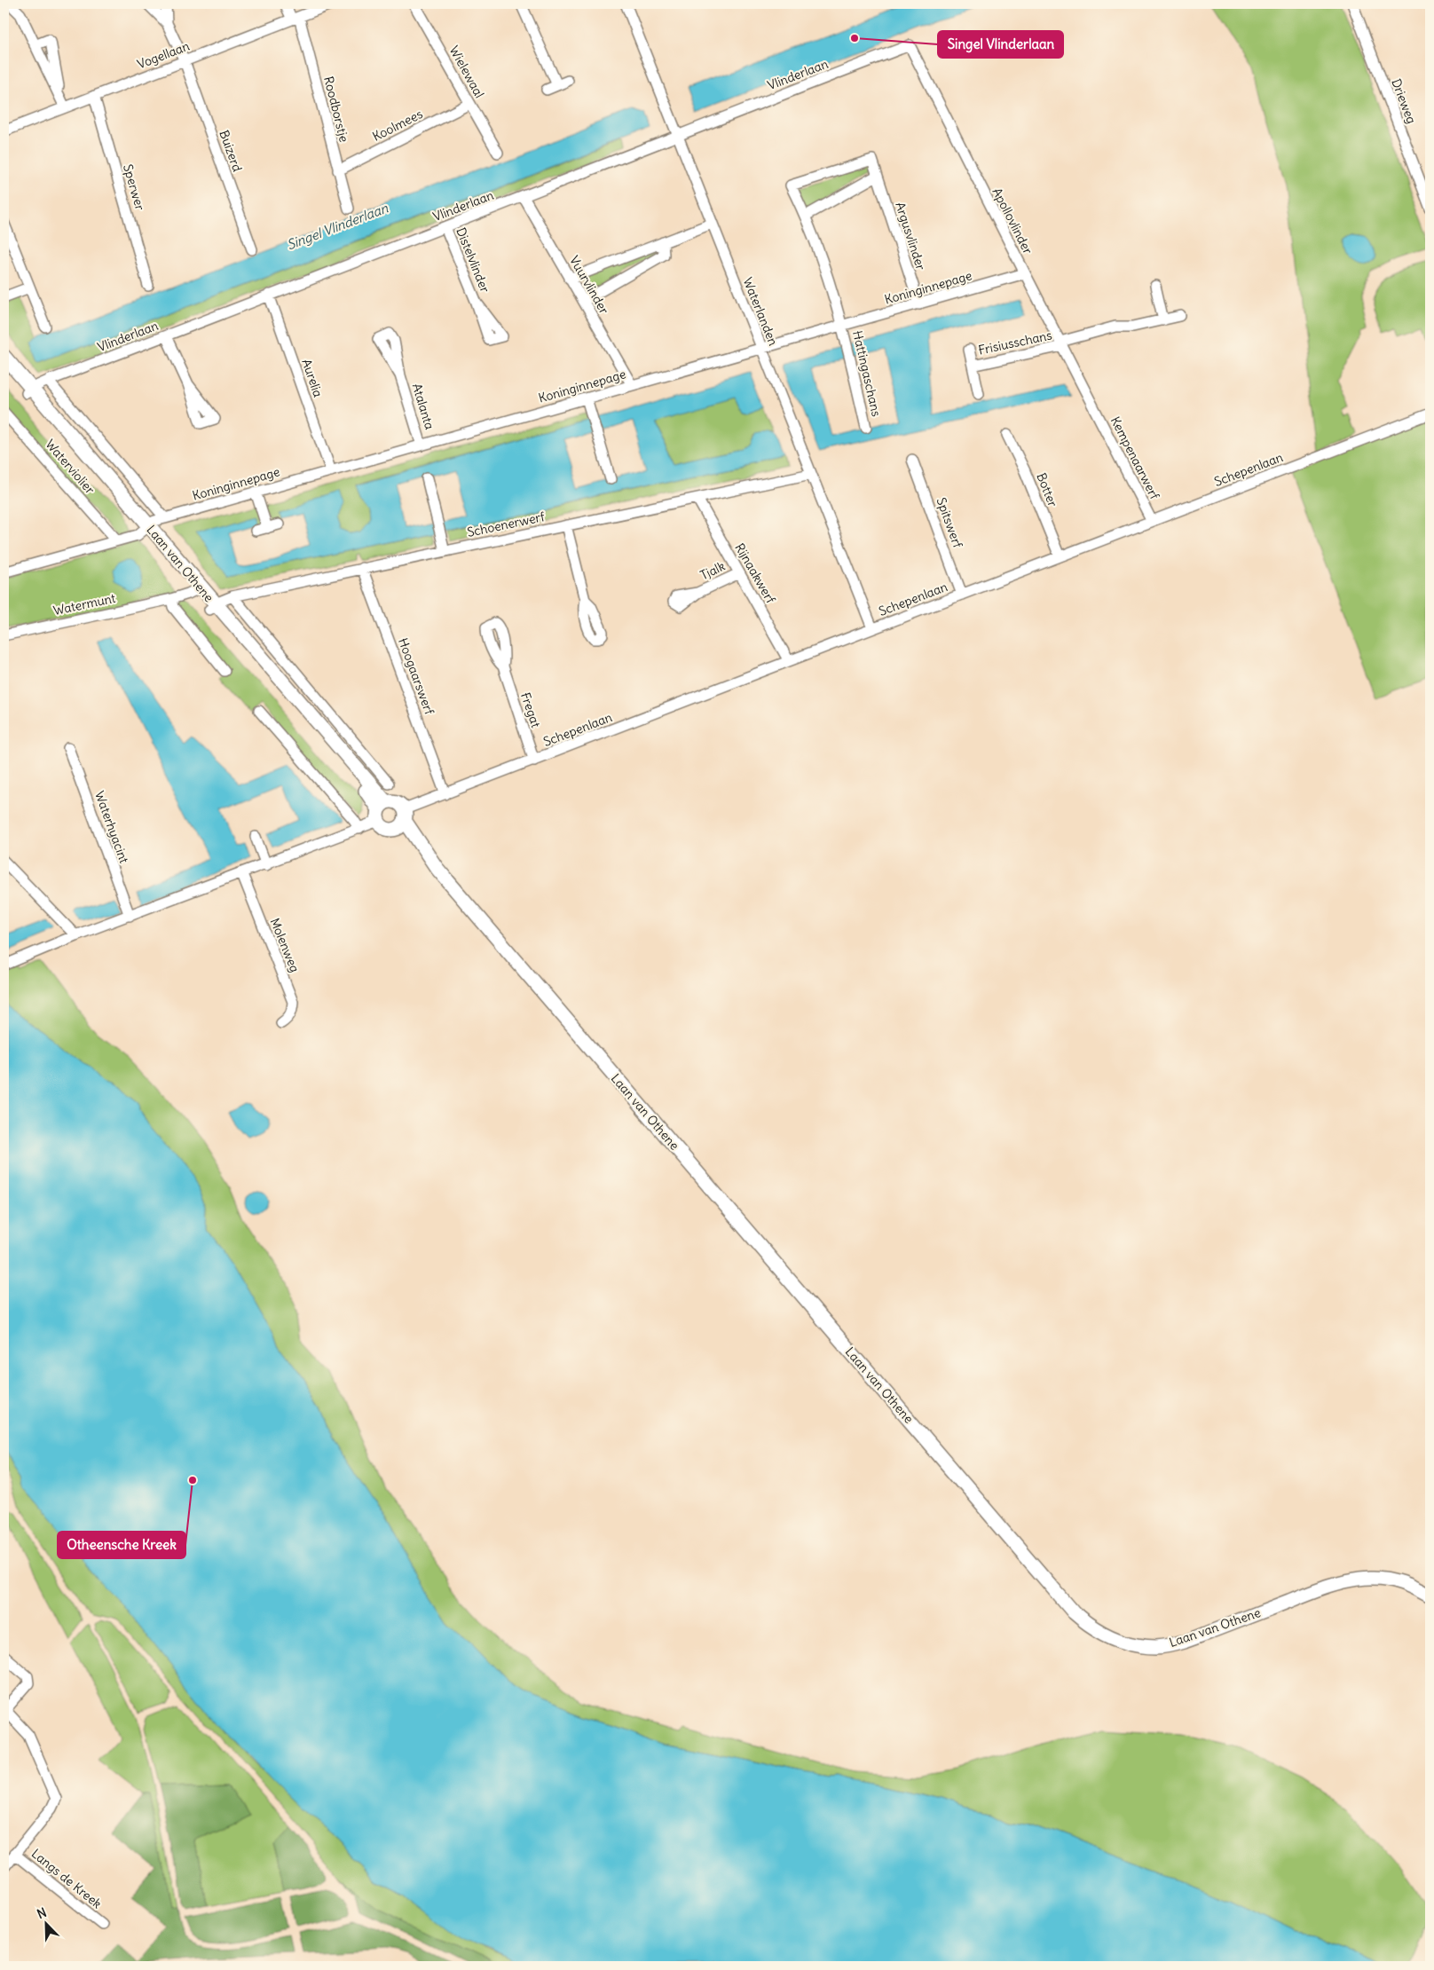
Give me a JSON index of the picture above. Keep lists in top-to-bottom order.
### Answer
{
  "streets": {
    "street": [
      "Vogellaan",
      "Wielewaal",
      "Vlinderlaan",
      "Drieweg",
      "Roodborstje",
      "Koolmees",
      "Buizerd",
      "Sperwer",
      "Apollovlinder",
      "Argusvlinder",
      "Distelvlinder",
      "Vuurvlinder",
      "Koninginnepage",
      "Waterlanden",
      "Frisiusschans",
      "Hattingaschans",
      "Aurelia",
      "Atalanta",
      "Kempenaarwerf",
      "Waterviolier",
      "Schepenlaan",
      "Botter",
      "Spitswerf",
      "Schoenerwerf",
      "Laan van Othene",
      "Tjalk",
      "Rijnaakwerf",
      "Watermunt",
      "Hoogaarswerf",
      "Fregat",
      "Waterhyacint",
      "Molenweg",
      "Langs de Kreek"
    ]
  },
  "crossings": [
    ["Vogellaan", "Roodborstje"],
    ["Vogellaan", "Buizerd"],
    ["Vogellaan", "Sperwer"],
    ["Wielewaal", "Koolmees"],
    ["Vlinderlaan", "Apollovlinder"],
    ["Vlinderlaan", "Distelvlinder"],
    ["Vlinderlaan", "Vuurvlinder"],
    ["Vlinderlaan", "Waterlanden"],
    ["Vlinderlaan", "Aurelia"],
    ["Vlinderlaan", "Laan van Othene"],
    ["Roodborstje", "Koolmees"],
    ["Apollovlinder", "Koninginnepage"],
    ["Apollovlinder", "Frisiusschans"],
    ["Apollovlinder", "Kempenaarwerf"],
    ["Argusvlinder", "Koninginnepage"],
    ["Argusvlinder", "Hattingaschans"],
    ["Vuurvlinder", "Koninginnepage"],
    ["Koninginnepage", "Waterlanden"],
    ["Koninginnepage", "Hattingaschans"],
    ["Koninginnepage", "Aurelia"],
    ["Koninginnepage", "Atalanta"],
    ["Koninginnepage", "Laan van Othene"],
    ["Waterlanden", "Schepenlaan"],
    ["Waterlanden", "Schoenerwerf"],
    ["Kempenaarwerf", "Schepenlaan"],
    ["Schepenlaan", "Botter"],
    ["Schepenlaan", "Spitswerf"],
    ["Schepenlaan", "Laan van Othene"],
    ["Schepenlaan", "Rijnaakwerf"],
    ["Schepenlaan", "Hoogaarswerf"],
    ["Schepenlaan", "Fregat"],
    ["Schoenerwerf", "Laan van Othene"],
    ["Schoenerwerf", "Rijnaakwerf"],
    ["Schoenerwerf", "Hoogaarswerf"],
    ["Laan van Othene", "Watermunt"],
    ["Tjalk", "Rijnaakwerf"]
  ],
  "water": ["Singel Vlinderlaan"],
  "places": ["Singel Vlinderlaan", "Otheensche Kreek"],
  "north": "top left"
}
